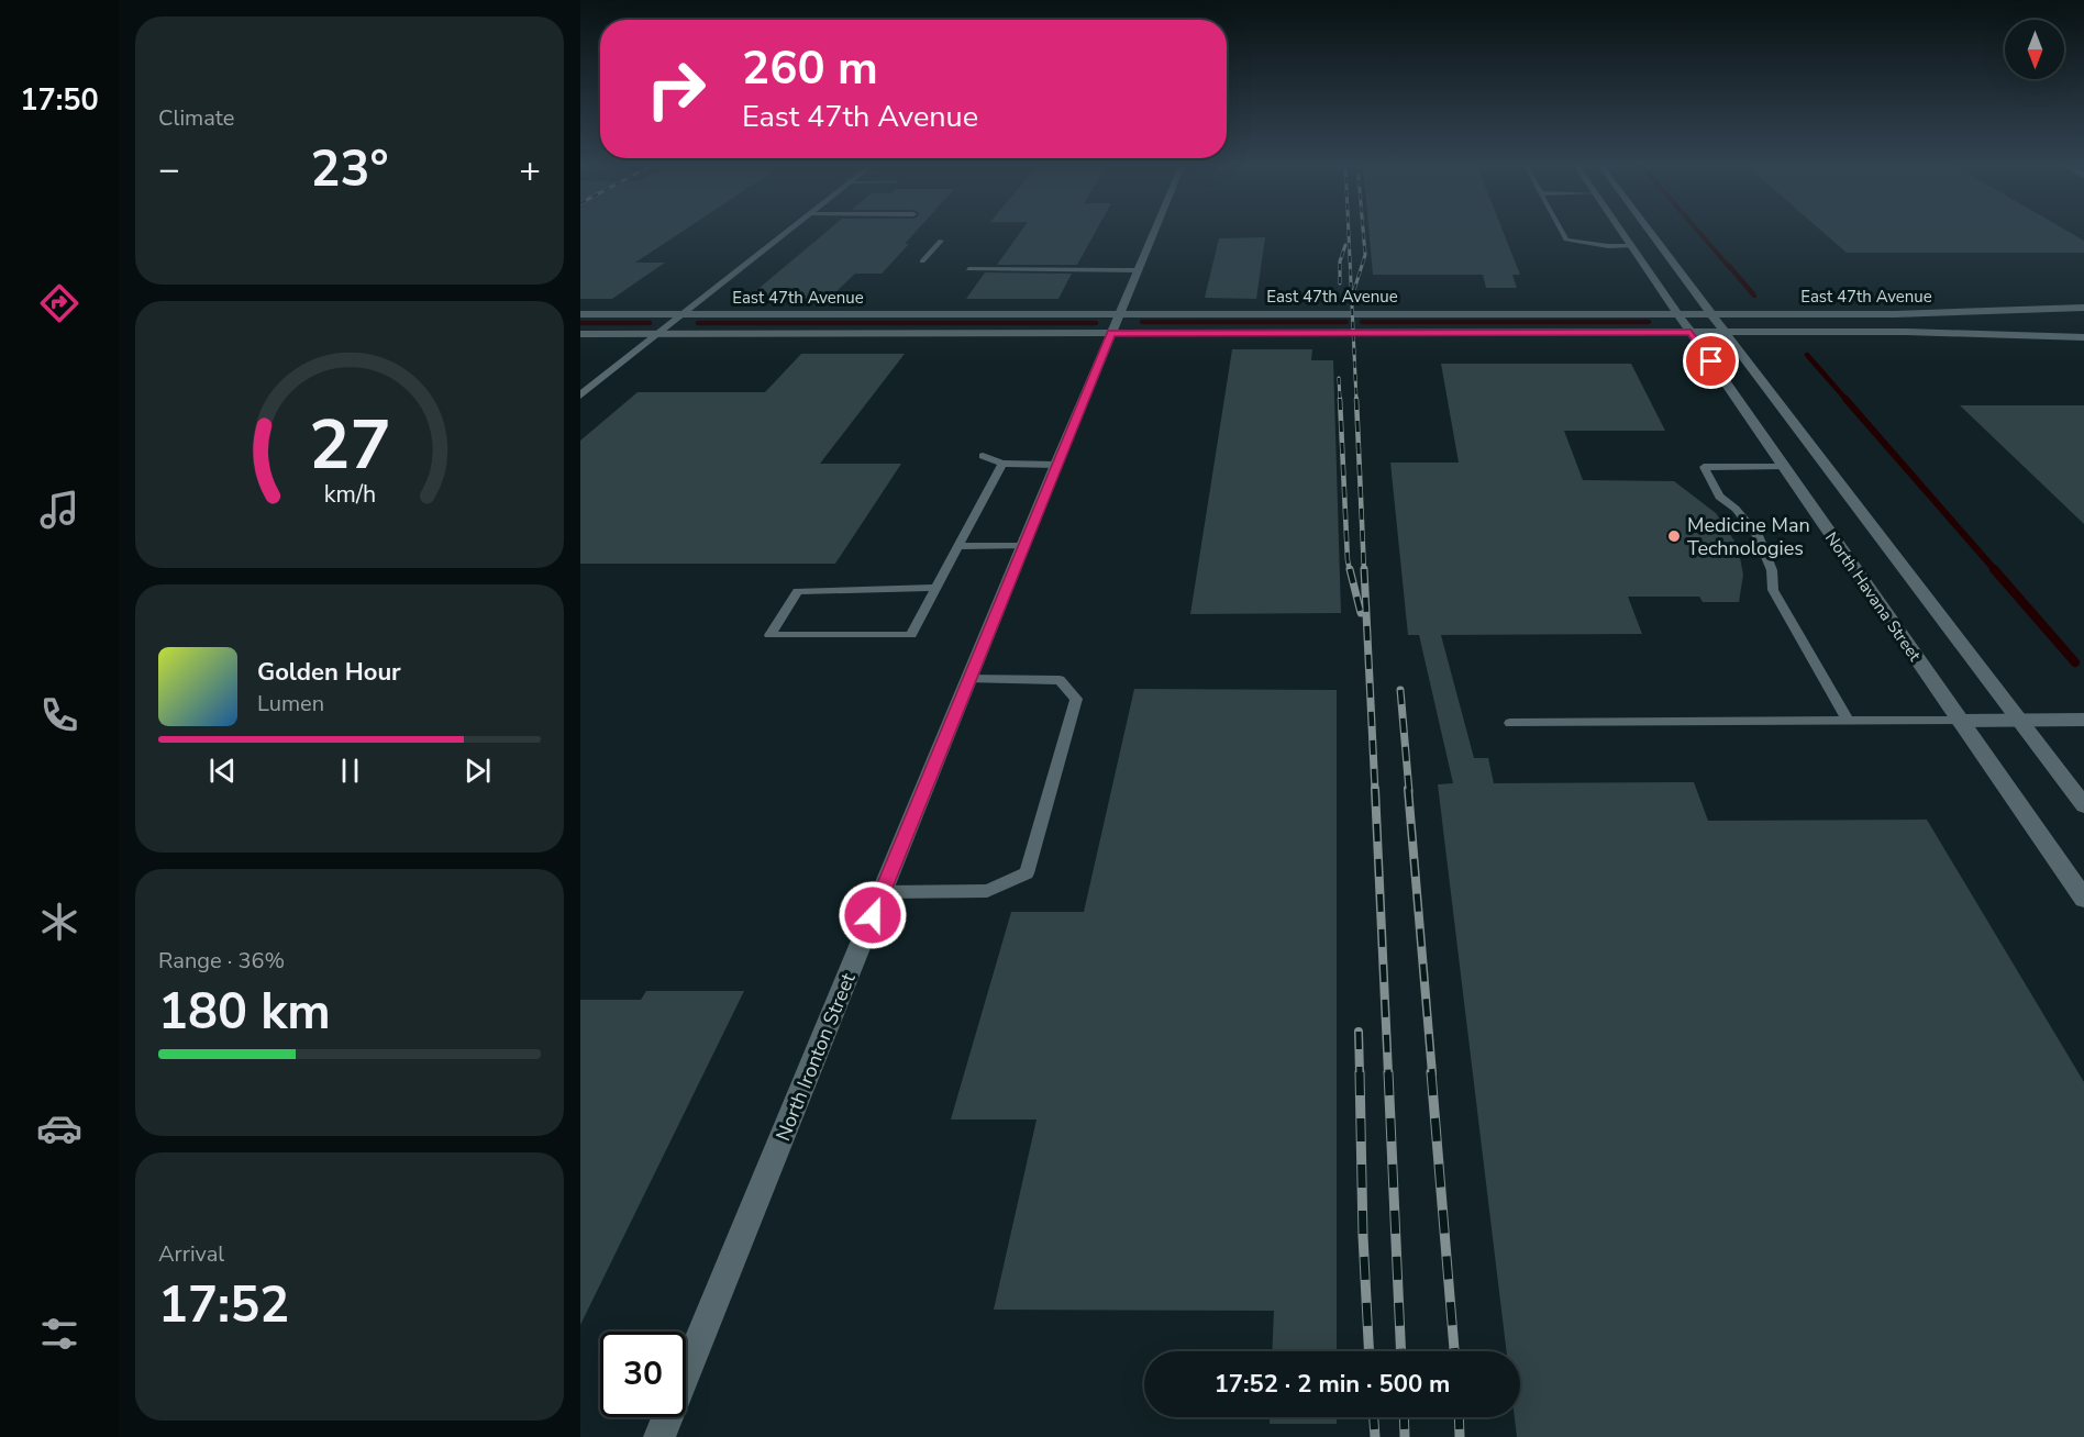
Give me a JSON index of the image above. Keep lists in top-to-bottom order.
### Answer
{
  "streets": {
    "main road": ["East 47th Avenue", "North Havana Street", "North Ironton Street"]
  },
  "crossings": [
    ["East 47th Avenue", "North Havana Street"],
    ["East 47th Avenue", "North Ironton Street"]
  ],
  "places": ["Medicine Man Technologies"],
  "north": "bottom",
  "page": {
    "tabs": "17:50",
    "tile": [
      "Climate",
      ["Range · 36%", "180 km"],
      ["Arrival", "17:52"]
    ],
    "turn": ["260 m", "East 47th Avenue"],
    "heat": ["−", "23°", "+"],
    "song": ["Golden Hour", "Lumen"],
    "limit": "30",
    "trip": "17:52 · 2 min · 500 m",
    "gauge": ["27", "km/h"]
  }
}
